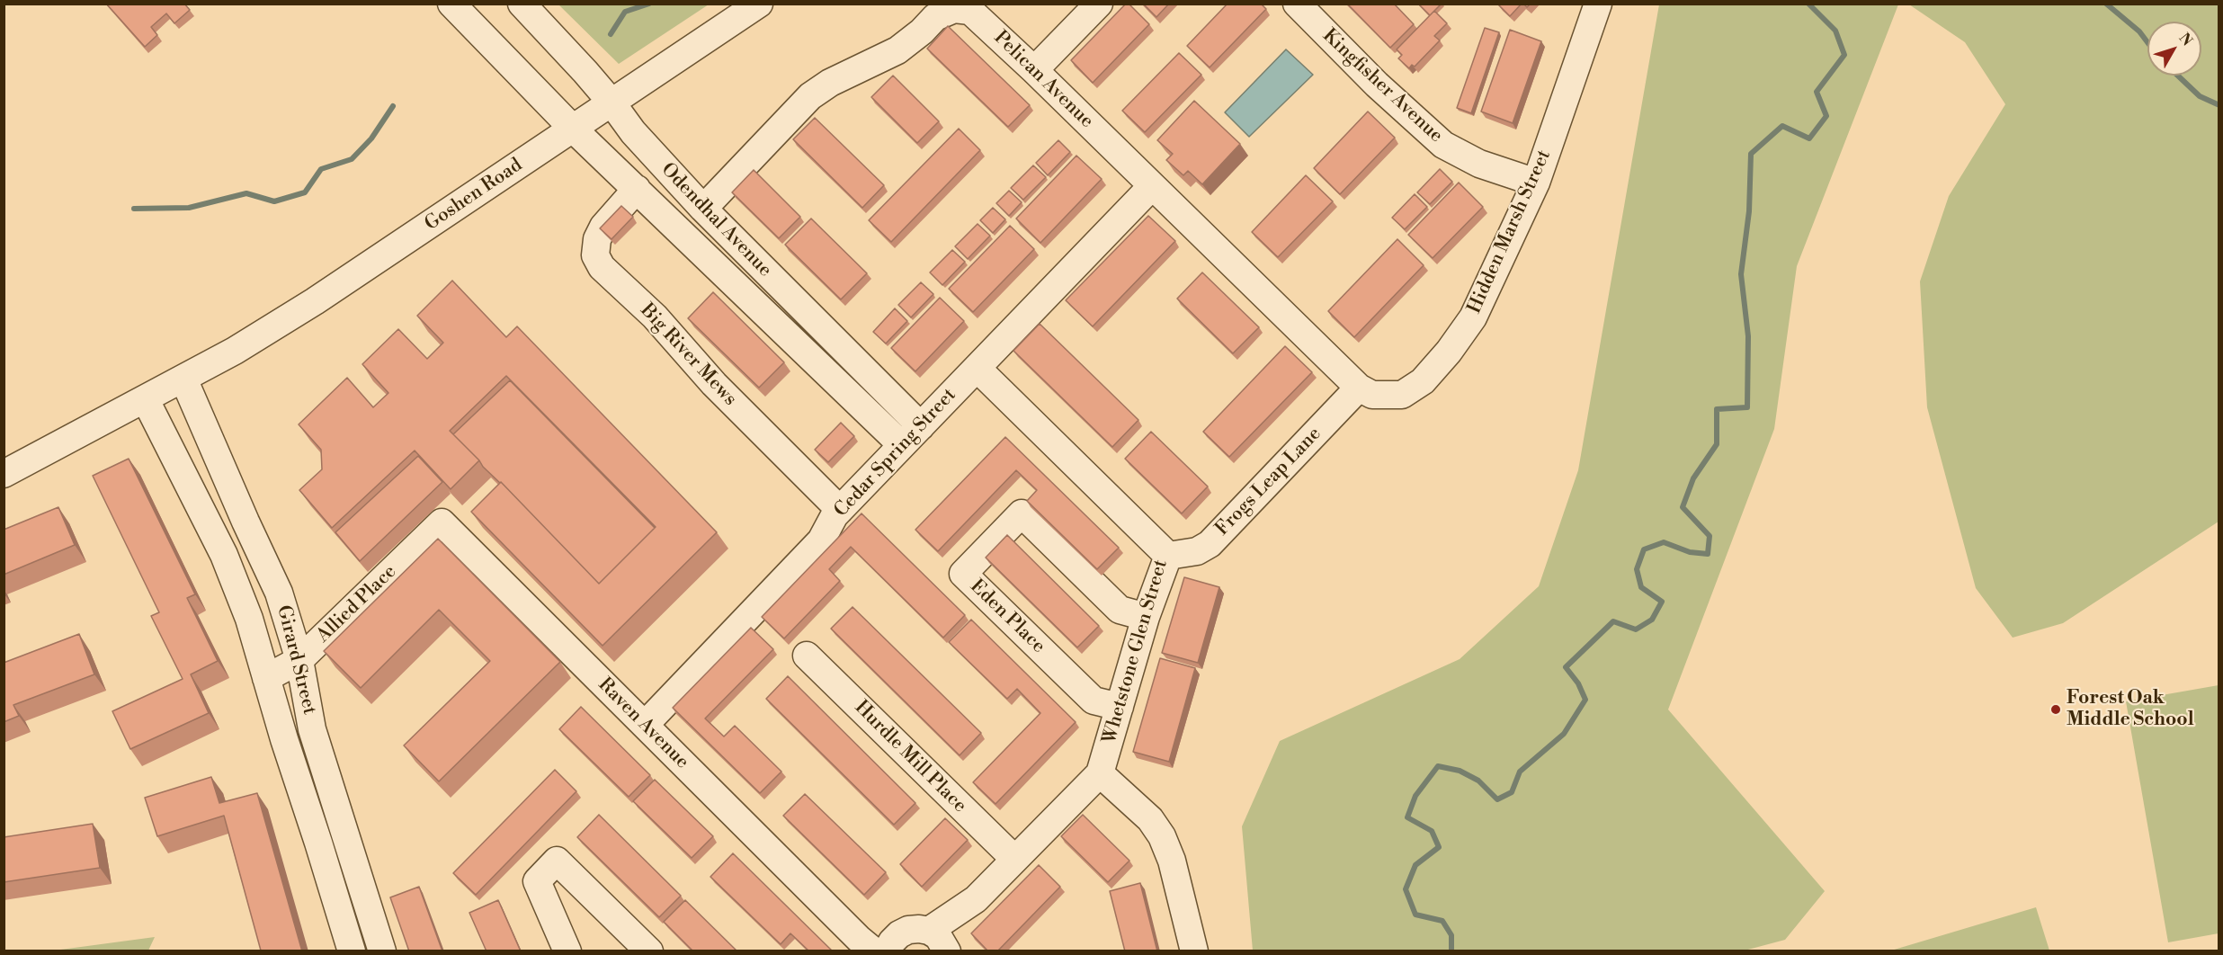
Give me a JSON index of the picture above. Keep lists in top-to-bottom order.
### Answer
{
  "streets": {
    "street": [
      "Pelican Avenue",
      "Kingfisher Avenue",
      "Goshen Road",
      "Odendhal Avenue",
      "Hidden Marsh Street",
      "Big River Mews",
      "Cedar Spring Street",
      "Frogs Leap Lane",
      "Allied Place",
      "Eden Place",
      "Whetstone Glen Street",
      "Girard Street",
      "Raven Avenue",
      "Hurdle Mill Place"
    ]
  },
  "crossings": [
    ["Pelican Avenue", "Odendhal Avenue"],
    ["Pelican Avenue", "Hidden Marsh Street"],
    ["Pelican Avenue", "Cedar Spring Street"],
    ["Pelican Avenue", "Frogs Leap Lane"],
    ["Kingfisher Avenue", "Hidden Marsh Street"],
    ["Goshen Road", "Odendhal Avenue"],
    ["Goshen Road", "Girard Street"],
    ["Odendhal Avenue", "Big River Mews"],
    ["Odendhal Avenue", "Cedar Spring Street"],
    ["Hidden Marsh Street", "Frogs Leap Lane"],
    ["Big River Mews", "Cedar Spring Street"],
    ["Cedar Spring Street", "Whetstone Glen Street"],
    ["Cedar Spring Street", "Raven Avenue"],
    ["Frogs Leap Lane", "Whetstone Glen Street"],
    ["Allied Place", "Girard Street"],
    ["Allied Place", "Raven Avenue"],
    ["Eden Place", "Whetstone Glen Street"],
    ["Whetstone Glen Street", "Hurdle Mill Place"]
  ],
  "places": ["Forest Oak Middle School"],
  "north": "top right"
}
